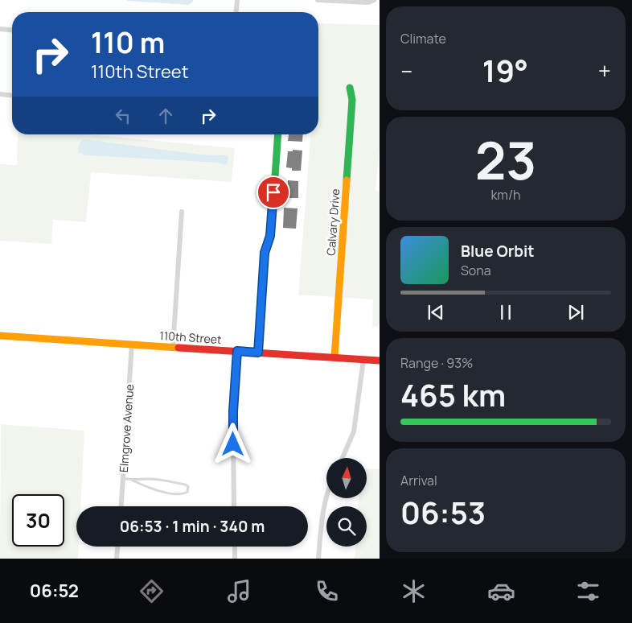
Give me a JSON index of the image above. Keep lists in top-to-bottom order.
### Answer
{
  "streets": {
    "street": ["Calvary Drive", "110th Street", "Elmgrove Avenue"]
  },
  "crossings": [
    ["Calvary Drive", "110th Street"],
    ["110th Street", "Elmgrove Avenue"]
  ],
  "north": "top",
  "page": {
    "tile": [
      "Climate",
      ["23", "km/h"],
      ["Range · 93%", "465 km"],
      ["Arrival", "06:53"]
    ],
    "turn": ["110 m", "110th Street"],
    "heat": ["−", "19°", "+"],
    "song": ["Blue Orbit", "Sona"],
    "limit": "30",
    "trip": "06:53 · 1 min · 340 m",
    "tabs": "06:52"
  }
}
